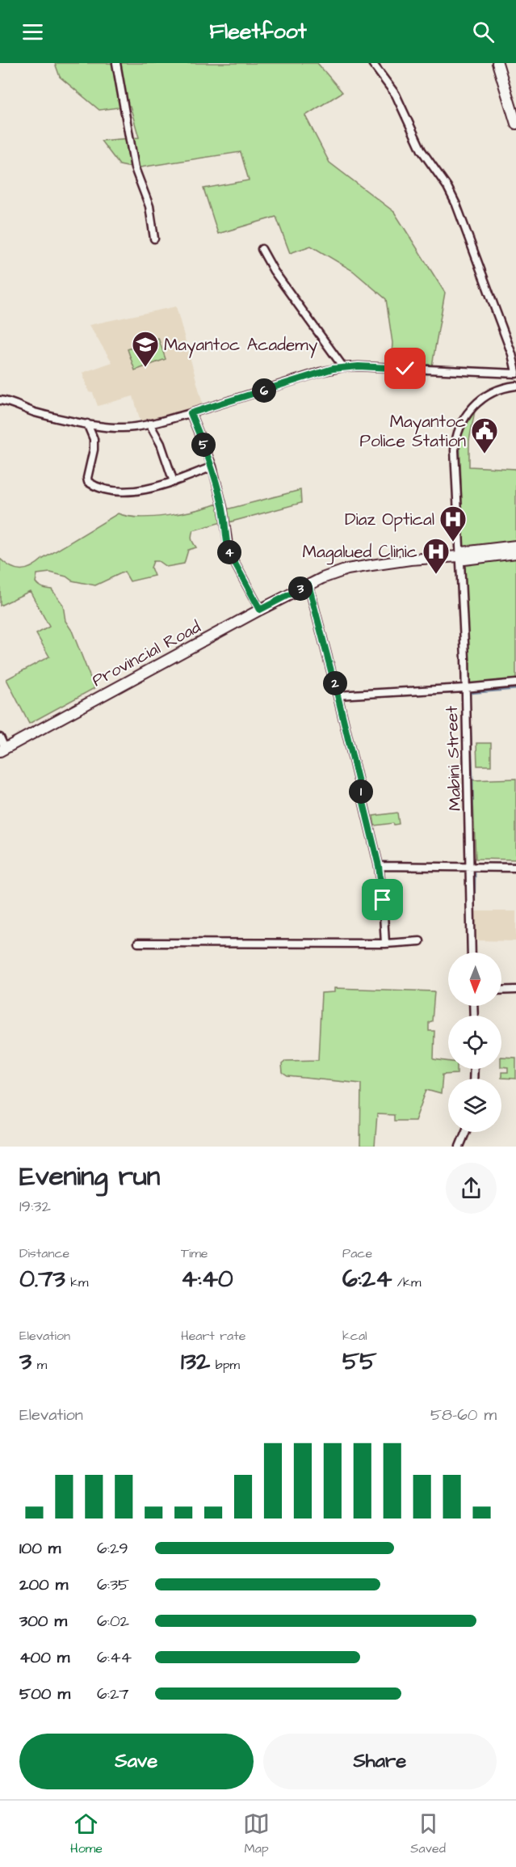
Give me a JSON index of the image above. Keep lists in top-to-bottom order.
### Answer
{
  "streets": {
    "main road": ["Provincial Road"],
    "street": ["Mabini Street"]
  },
  "crossings": [
    ["Provincial Road", "Mabini Street"]
  ],
  "places": {
    "school or university": ["Mayantoc Academy"],
    "public building": ["Mayantoc Police Station"],
    "hospital": ["Diaz Optical", "Magalued Clinic"]
  },
  "north": "bottom",
  "page": {
    "header": "Fleetfoot",
    "pins": [
      "6",
      "5",
      "4",
      "3",
      "2",
      "1"
    ],
    "heading": ["Evening run", "19:32"],
    "stats": [
      ["Distance", "0.73 km"],
      ["Time", "4:40"],
      ["Pace", "6:24 /km"],
      ["Elevation", "3 m"],
      ["Heart rate", "132 bpm"],
      ["kcal", "55"]
    ],
    "chart": ["Elevation", "58–60 m"],
    "list": [
      {
        "name": "100 m",
        "note": "6:29"
      },
      {
        "name": "200 m",
        "note": "6:35"
      },
      {
        "name": "300 m",
        "note": "6:02"
      },
      {
        "name": "400 m",
        "note": "6:44"
      },
      {
        "name": "500 m",
        "note": "6:27"
      }
    ],
    "buttons": ["Save", "Share"],
    "tabs": ["Home", "Map", "Saved"]
  }
}
